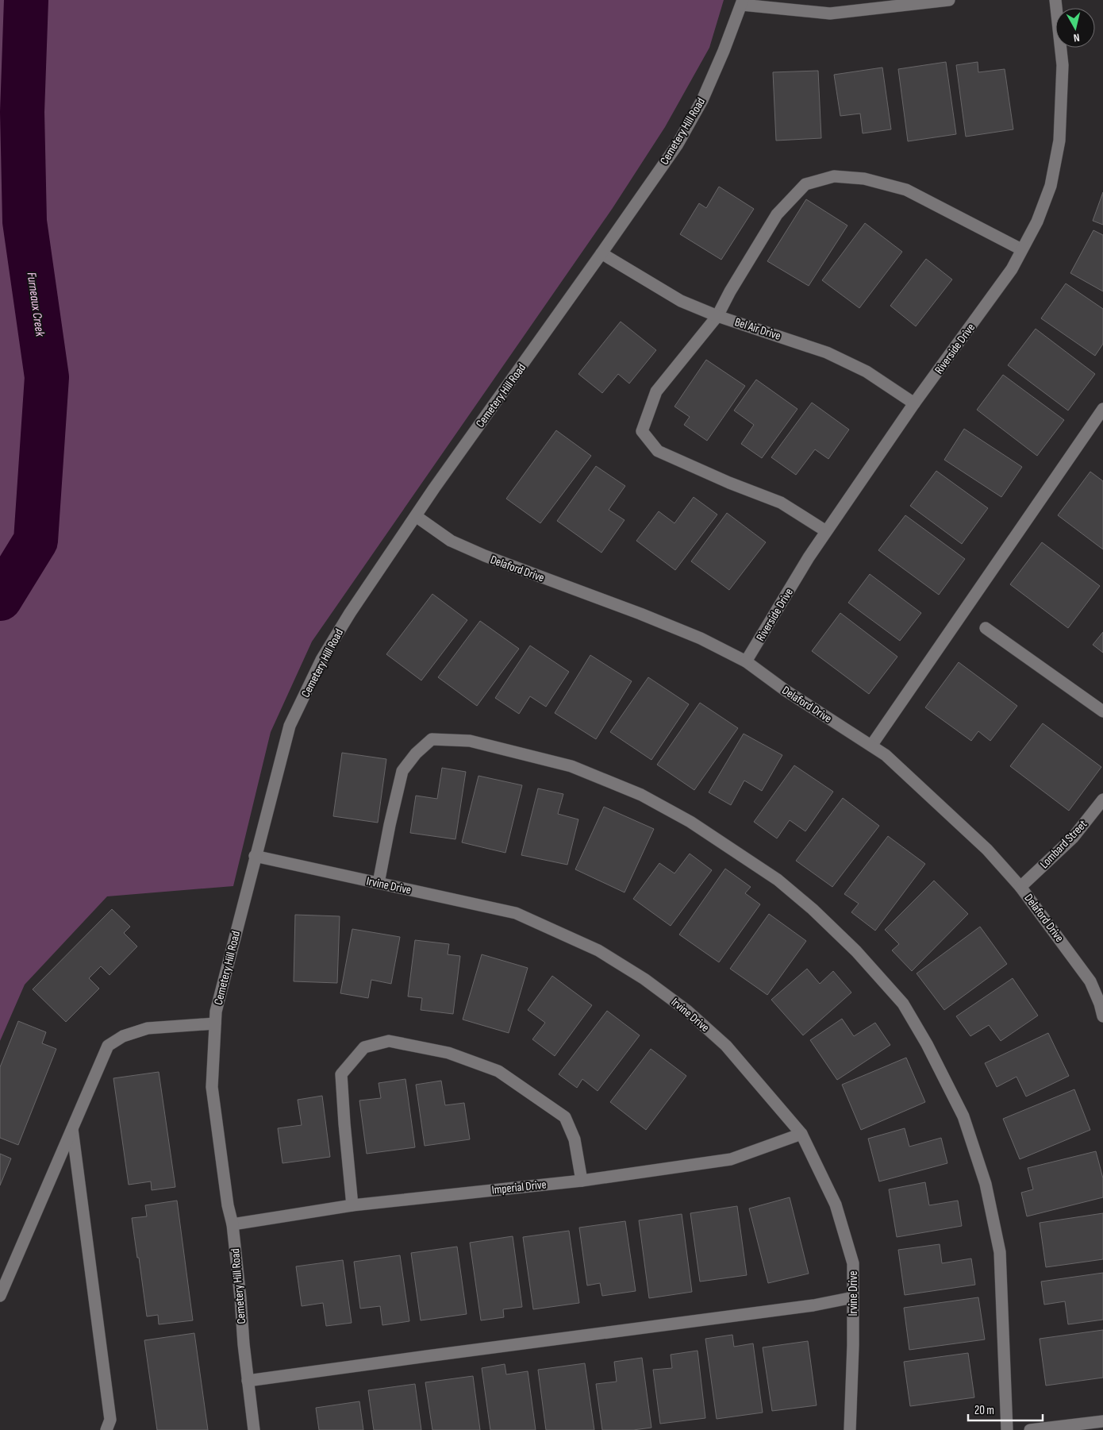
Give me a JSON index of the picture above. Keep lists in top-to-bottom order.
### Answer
{
  "streets": {
    "street": [
      "Cemetery Hill Road",
      "Bel Air Drive",
      "Riverside Drive",
      "Delaford Drive",
      "Lombard Street",
      "Irvine Drive",
      "Imperial Drive"
    ]
  },
  "crossings": [
    ["Cemetery Hill Road", "Bel Air Drive"],
    ["Cemetery Hill Road", "Delaford Drive"],
    ["Cemetery Hill Road", "Irvine Drive"],
    ["Cemetery Hill Road", "Imperial Drive"],
    ["Bel Air Drive", "Riverside Drive"],
    ["Riverside Drive", "Delaford Drive"],
    ["Delaford Drive", "Lombard Street"],
    ["Irvine Drive", "Imperial Drive"]
  ],
  "water": ["Furneaux Creek"],
  "scale_bar": "20 m",
  "north": "bottom"
}
